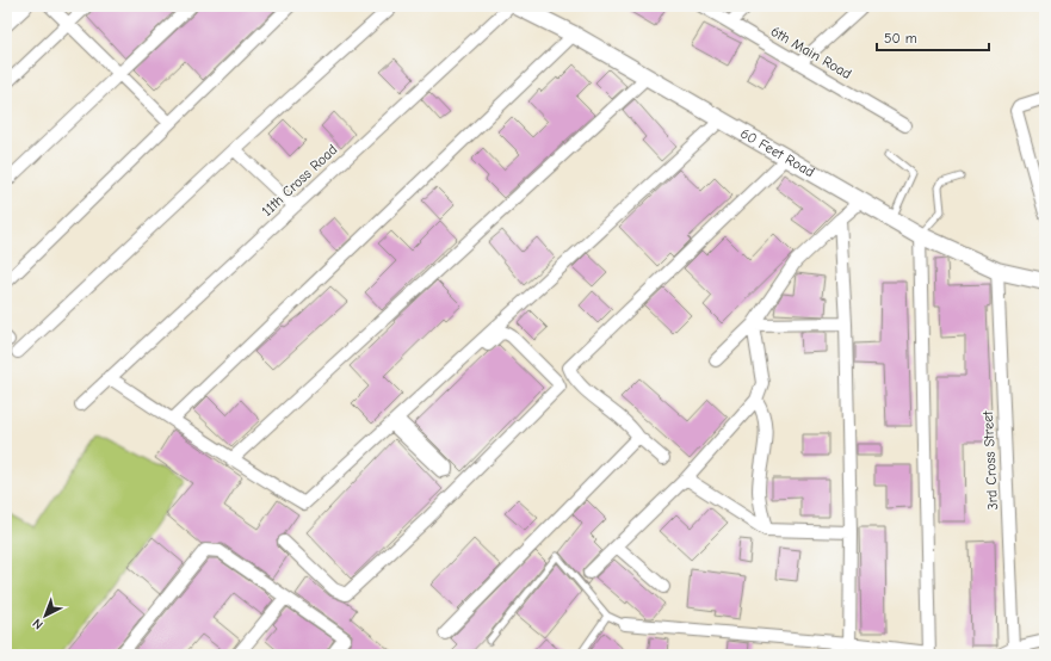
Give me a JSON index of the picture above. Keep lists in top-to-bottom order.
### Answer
{
  "streets": {
    "street": [
      "6th Main Road",
      "60 Feet Road",
      "11th Cross Road",
      "3rd Cross Street"
    ]
  },
  "crossings": [
    ["60 Feet Road", "3rd Cross Street"]
  ],
  "scale_bar": "50 m",
  "north": "bottom left"
}
